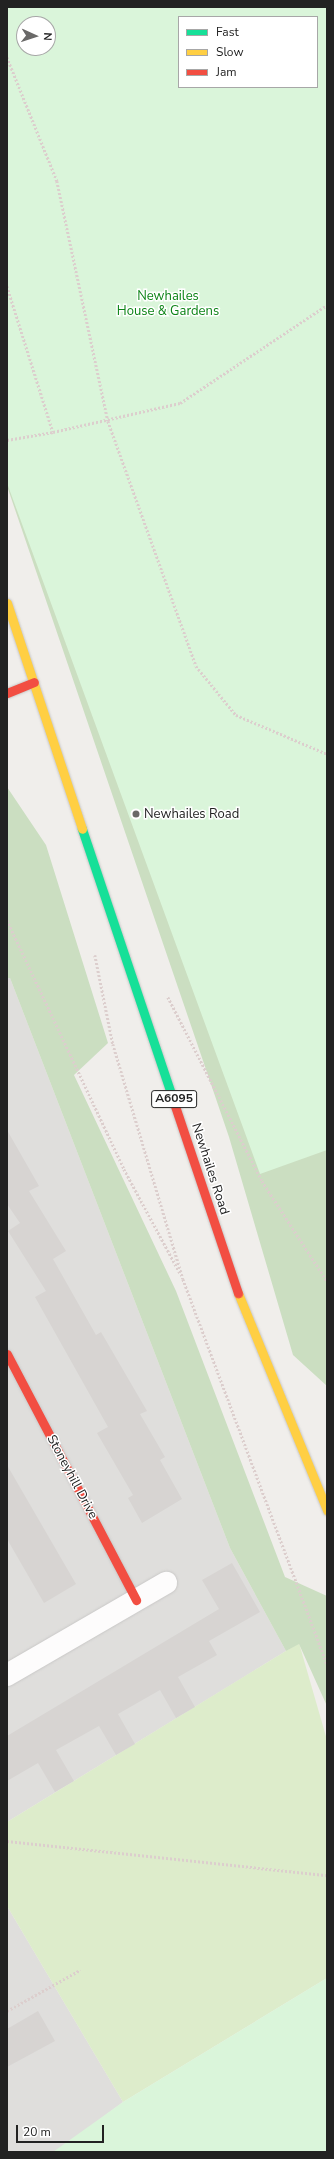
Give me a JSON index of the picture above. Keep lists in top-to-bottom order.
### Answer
{
  "streets": {
    "main road": ["A6095", "Newhailes Road", "Stoneyhill Drive"]
  },
  "parks": ["Newhailes House & Gardens"],
  "places": ["Newhailes Road"],
  "legend": ["Fast", "Slow", "Jam"],
  "scale_bar": "20 m",
  "north": "right"
}
